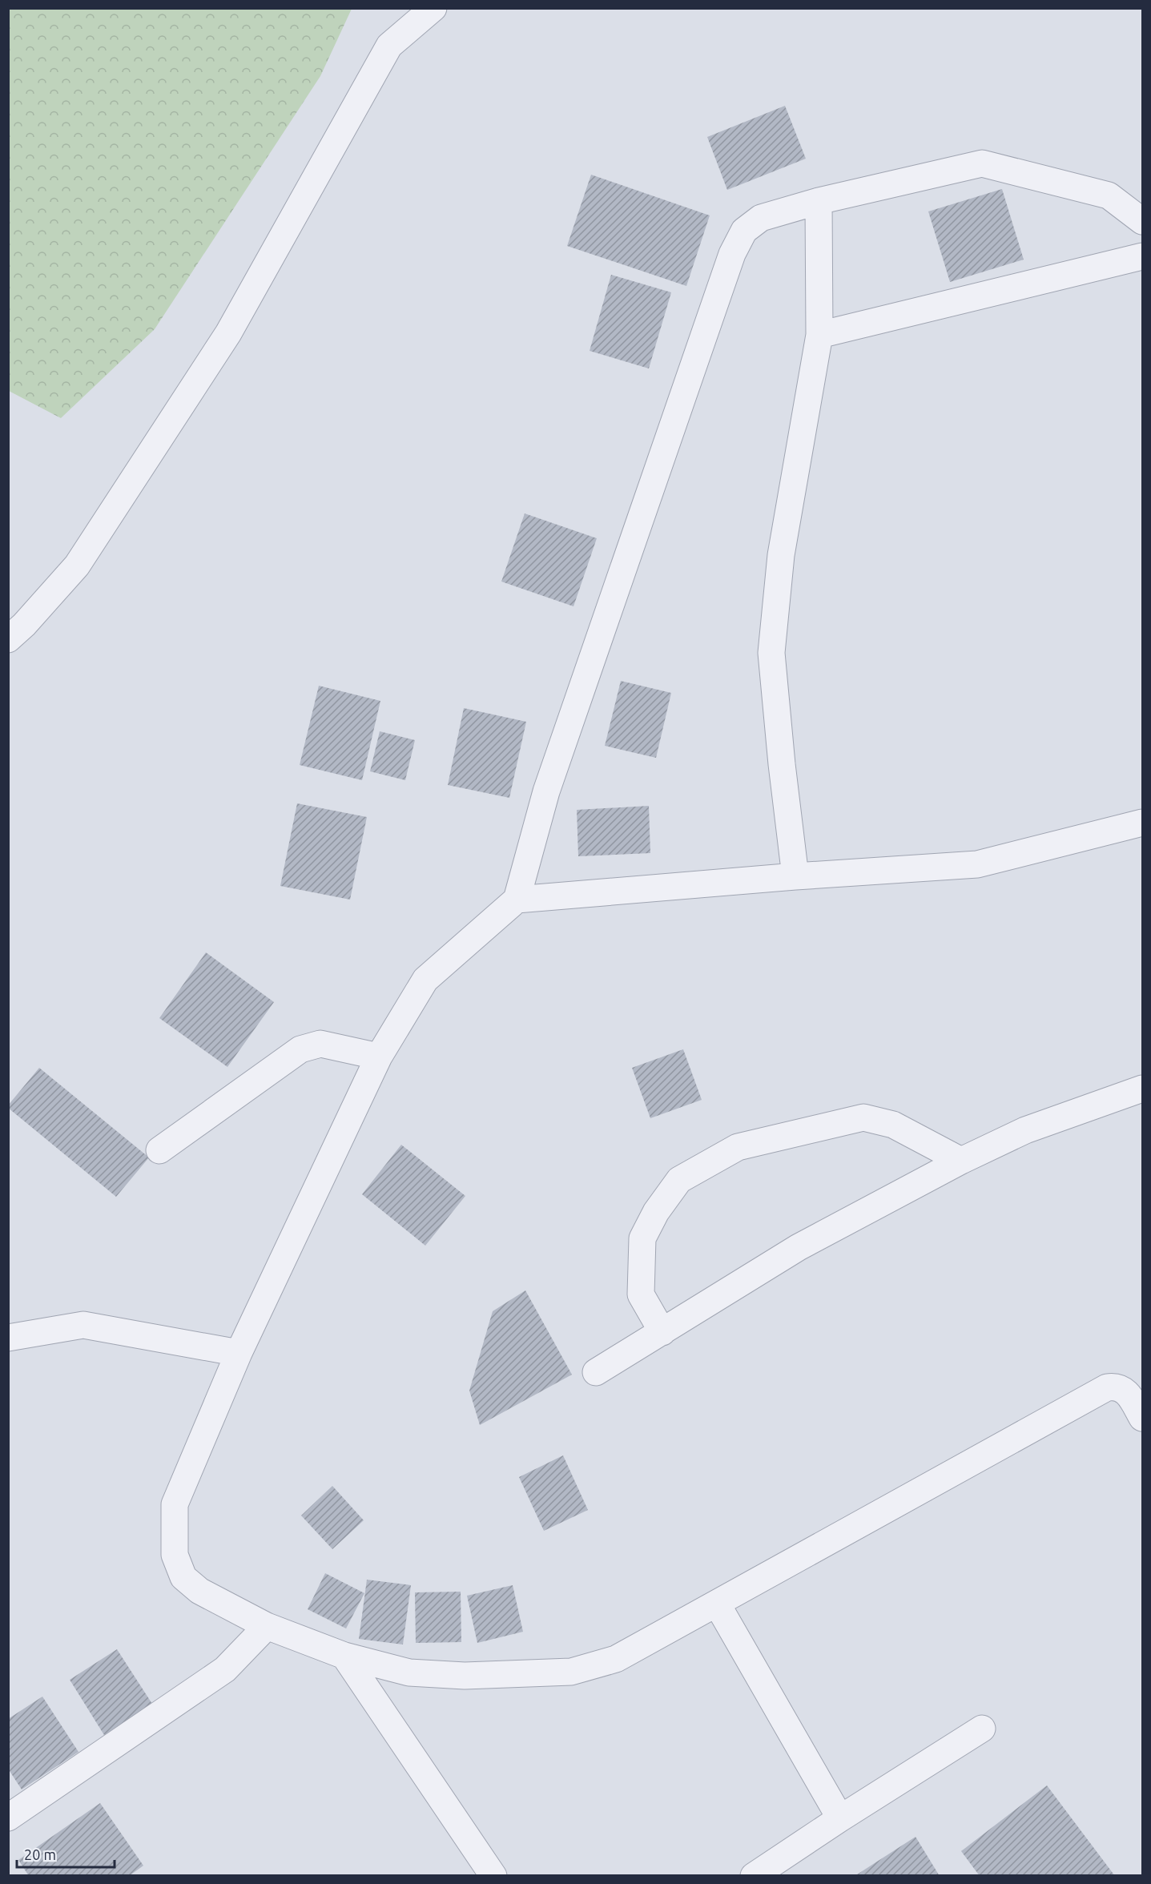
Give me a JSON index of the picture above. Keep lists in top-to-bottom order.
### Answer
{
  "scale_bar": "20 m"
}
